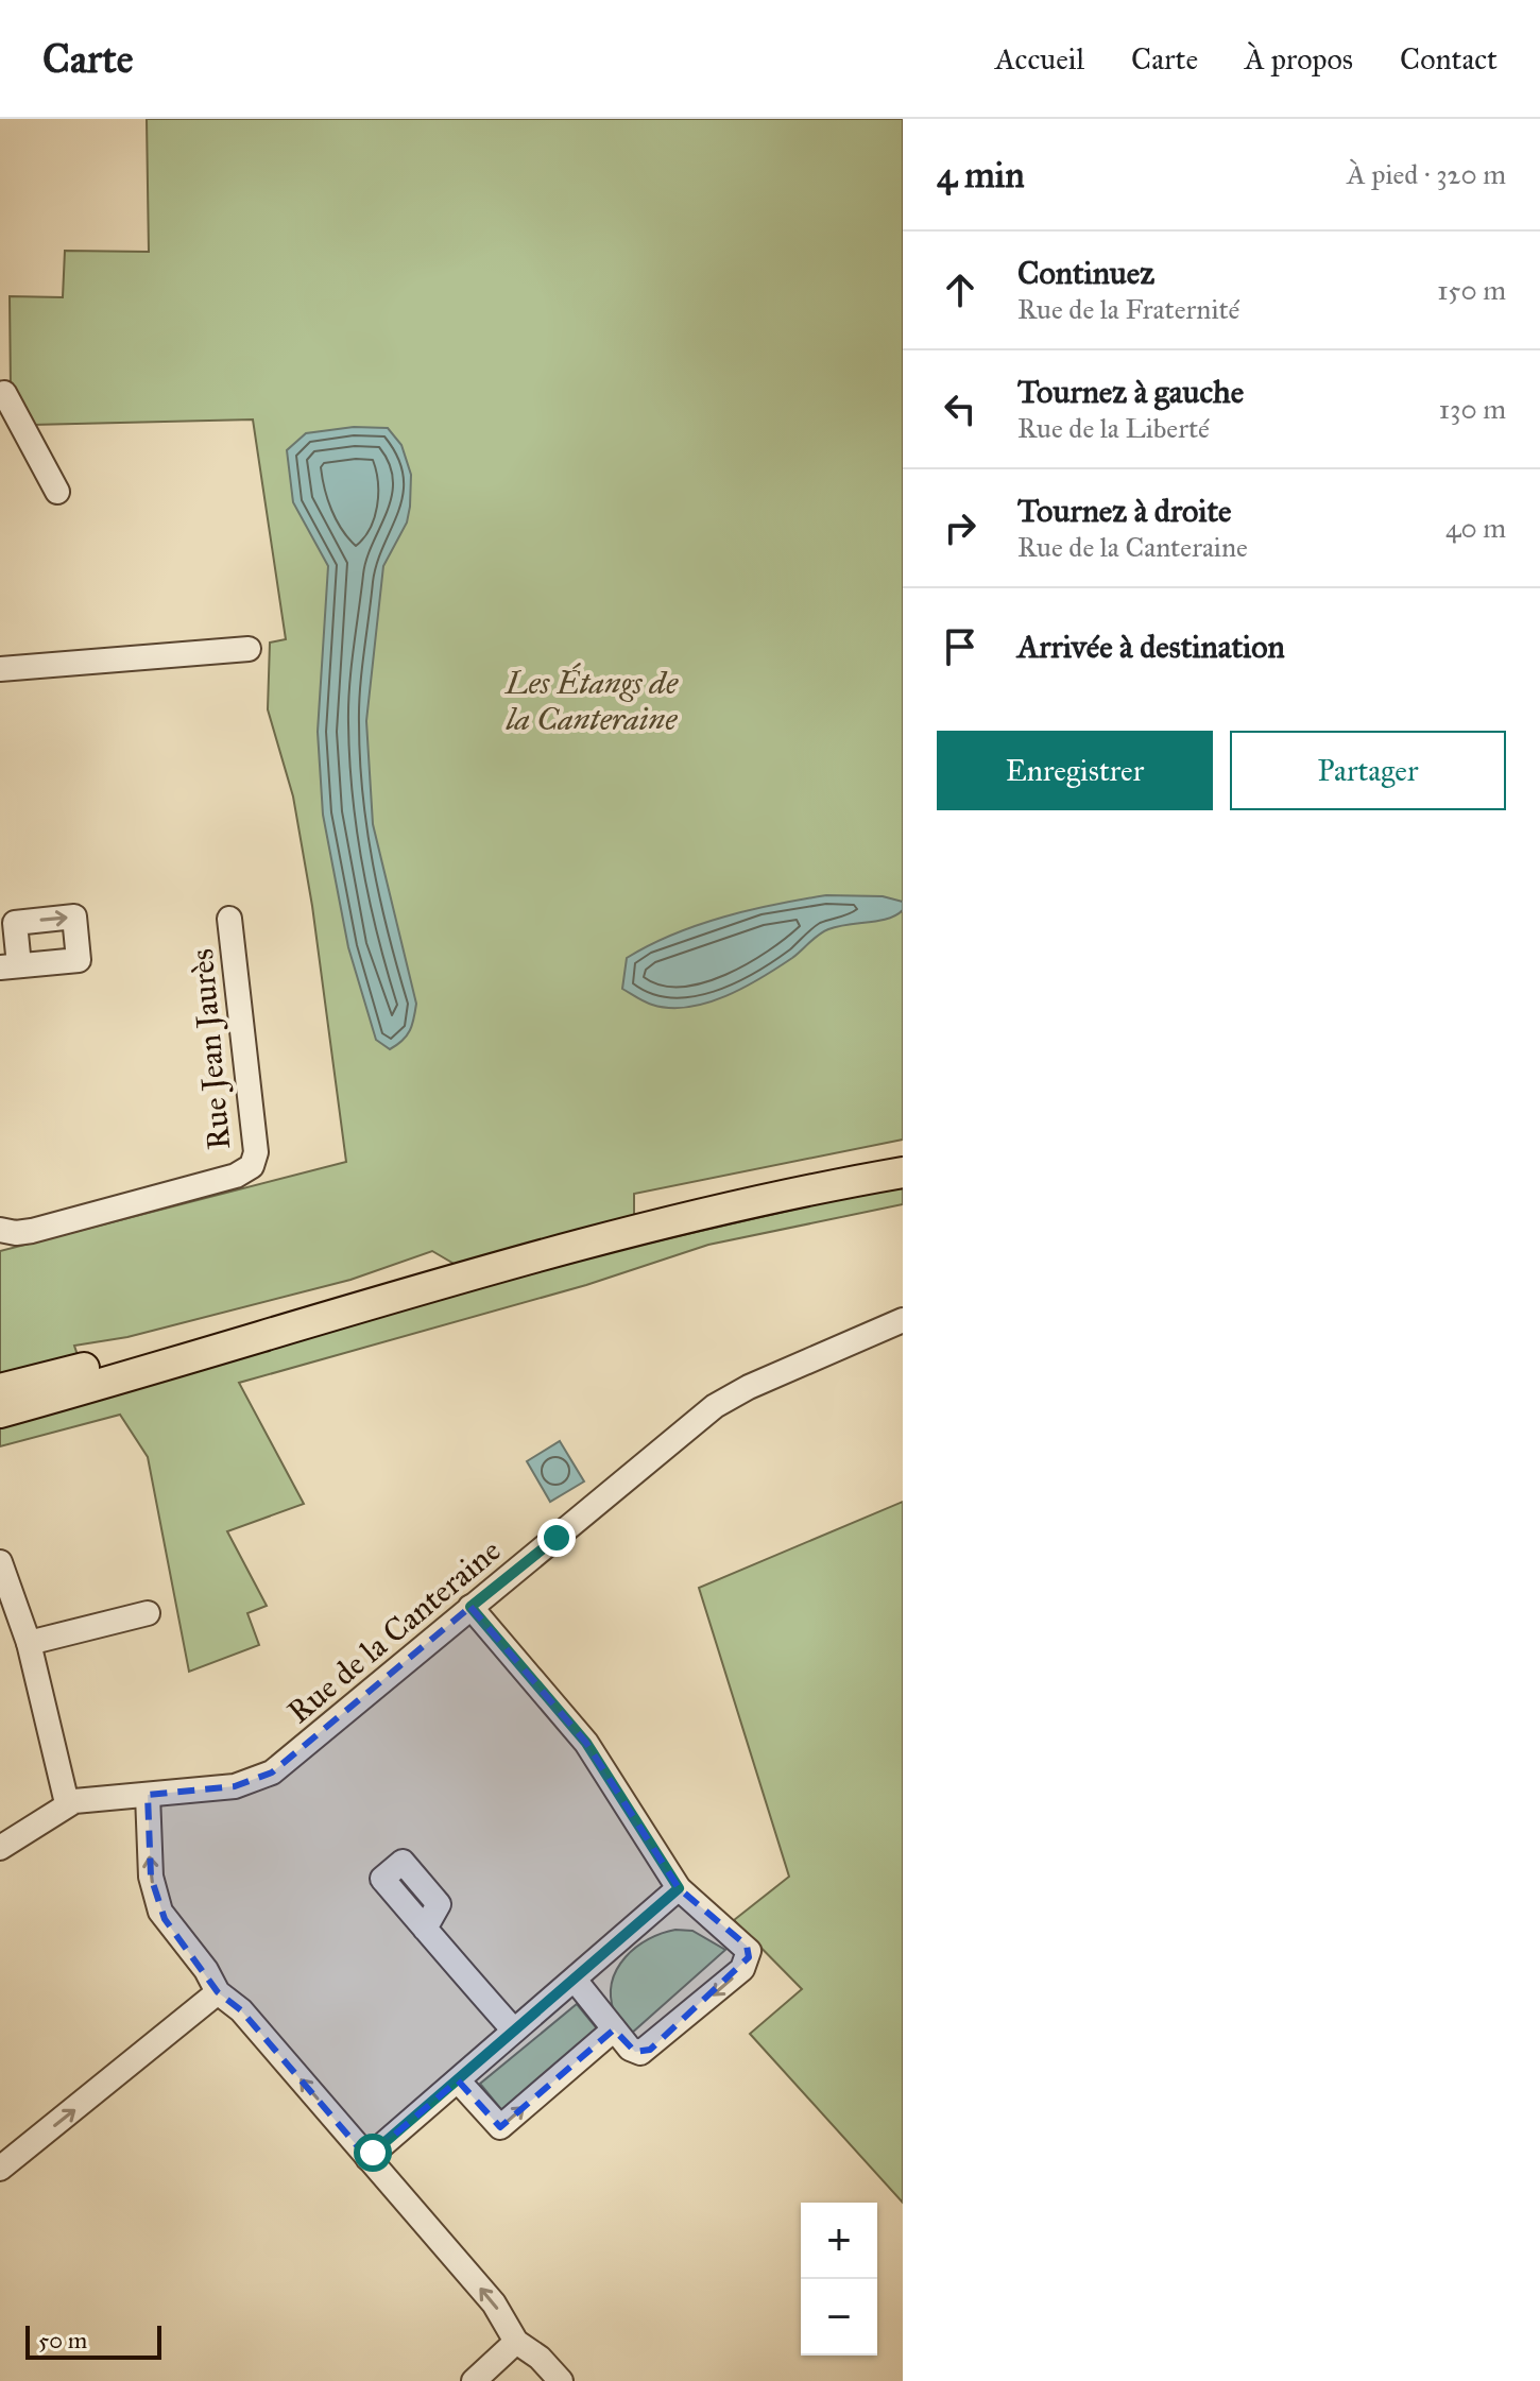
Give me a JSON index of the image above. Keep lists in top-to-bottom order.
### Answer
{
  "streets": {
    "street": ["Rue Jean Jaurès", "Rue de la Canteraine"]
  },
  "parks": ["Les Étangs de la Canteraine"],
  "scale_bar": "50 m",
  "page": {
    "header": "Carte",
    "nav": [
      "Accueil",
      "Carte",
      "À propos",
      "Contact"
    ],
    "heading": ["4 min", "À pied · 320 m"],
    "list": [
      ["Continuez", "Rue de la Fraternité", "150 m"],
      ["Tournez à gauche", "Rue de la Liberté", "130 m"],
      ["Tournez à droite", "Rue de la Canteraine", "40 m"],
      "Arrivée à destination"
    ],
    "buttons": ["Enregistrer", "Partager"],
    "map_buttons": ["+", "−"],
    "scale": "50 m"
  }
}
